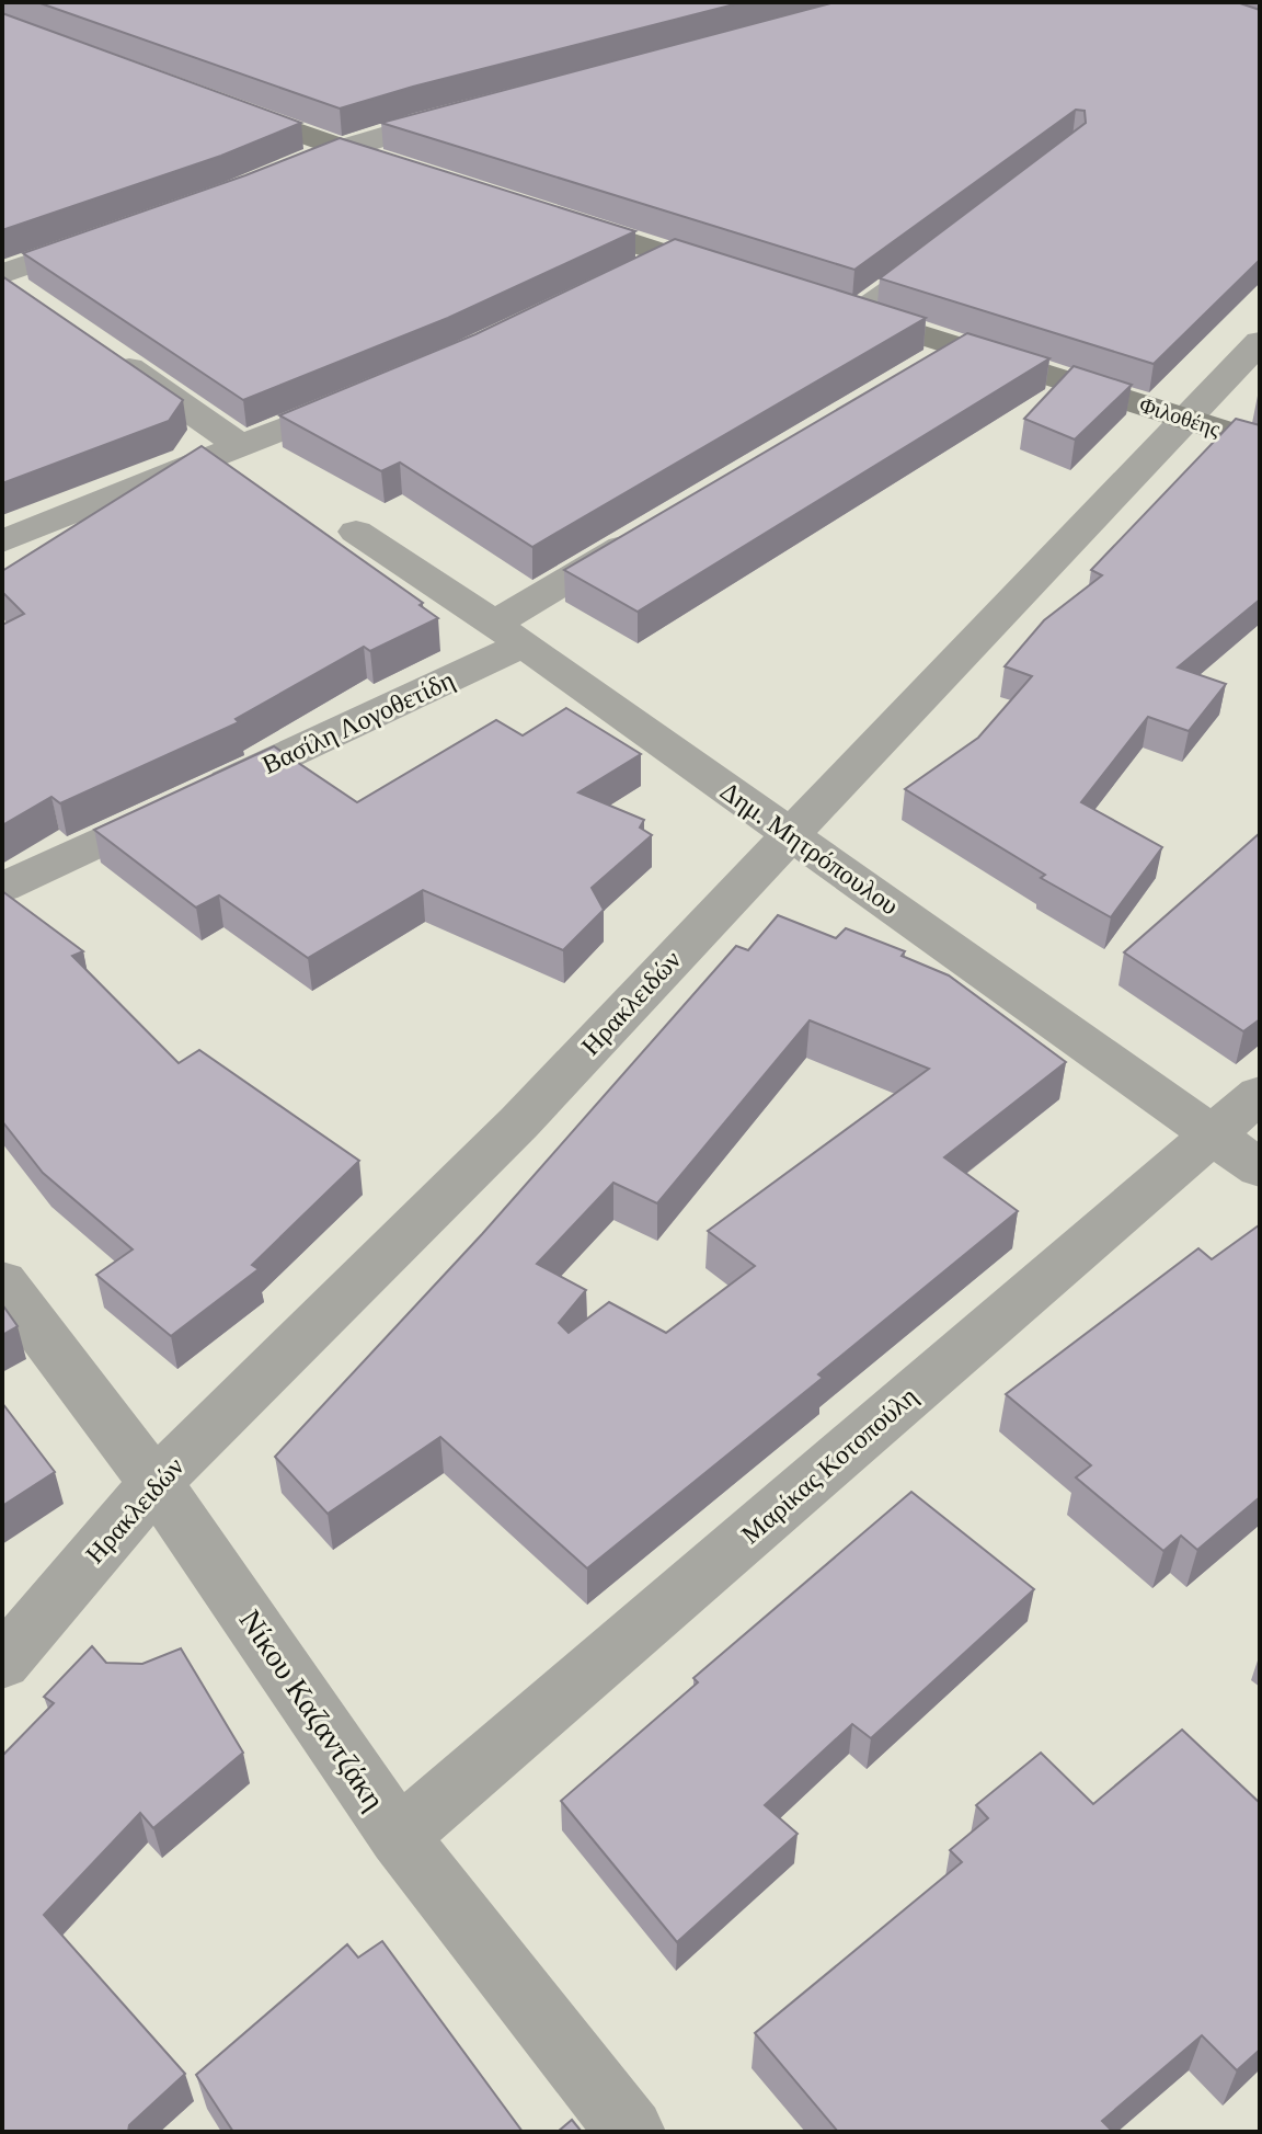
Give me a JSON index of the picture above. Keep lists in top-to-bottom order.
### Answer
{
  "streets": {
    "street": [
      "Φιλοθέης",
      "Βασίλη Λογοθετίδη",
      "Δημ. Μητρόπουλου",
      "Ηρακλειδών",
      "Μαρίκας Κοτοπούλη",
      "Νίκου Καζαντζάκη"
    ]
  },
  "crossings": [
    ["Φιλοθέης", "Ηρακλειδών"],
    ["Βασίλη Λογοθετίδη", "Δημ. Μητρόπουλου"],
    ["Δημ. Μητρόπουλου", "Ηρακλειδών"],
    ["Δημ. Μητρόπουλου", "Μαρίκας Κοτοπούλη"],
    ["Ηρακλειδών", "Νίκου Καζαντζάκη"],
    ["Μαρίκας Κοτοπούλη", "Νίκου Καζαντζάκη"]
  ]
}
